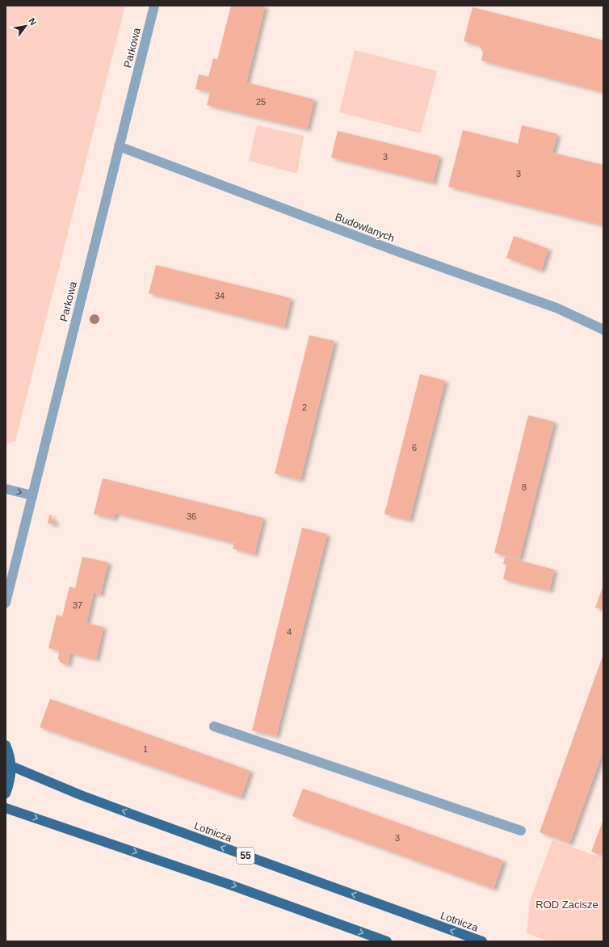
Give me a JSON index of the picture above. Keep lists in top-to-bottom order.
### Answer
{
  "streets": {
    "main road": ["Lotnicza", "55"],
    "street": ["Parkowa", "Budowlanych"]
  },
  "crossings": [
    ["Parkowa", "Budowlanych"]
  ],
  "parks": ["ROD Zacisze"],
  "house_numbers": [
    "25",
    "3",
    "3",
    "34",
    "2",
    "6",
    "8",
    "36",
    "37",
    "4",
    "1",
    "3"
  ],
  "north": "top right"
}
